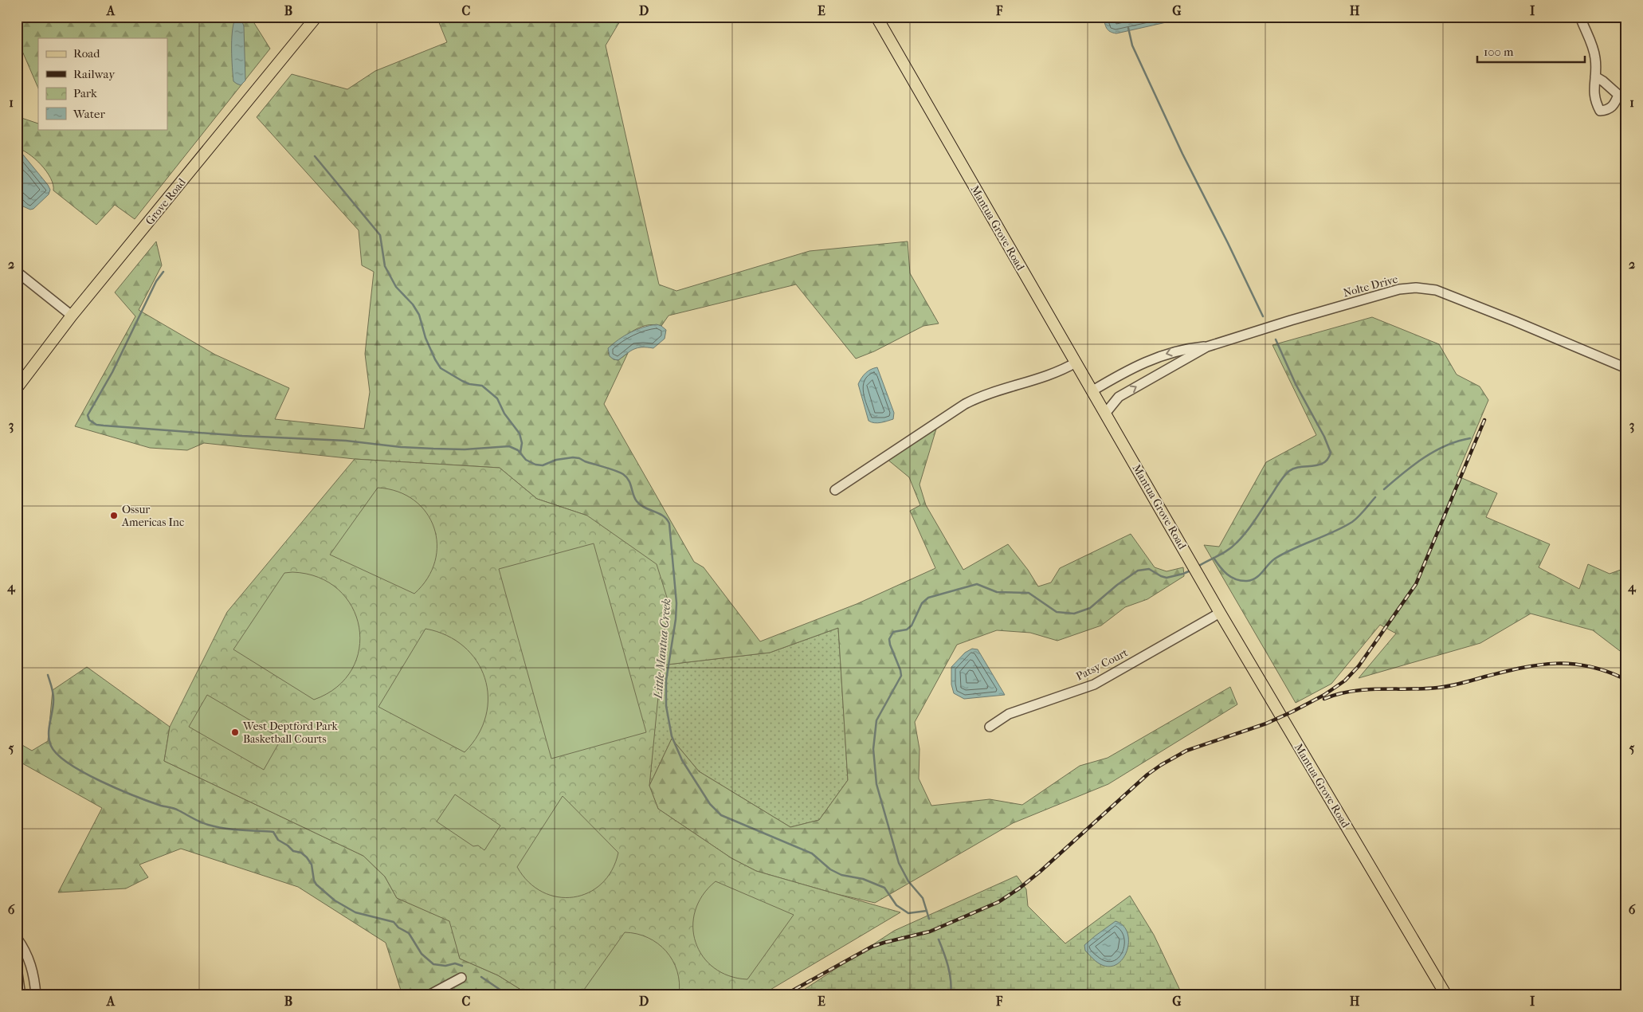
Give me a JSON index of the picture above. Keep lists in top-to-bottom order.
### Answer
{
  "streets": {
    "main road": ["Grove Road", "Mantua Grove Road"],
    "street": ["Nolte Drive", "Patsy Court"]
  },
  "crossings": [
    ["Mantua Grove Road", "Nolte Drive"],
    ["Mantua Grove Road", "Patsy Court"]
  ],
  "water": ["Little Mantua Creek"],
  "places": ["Ossur Americas Inc", "West Deptford Park Basketball Courts"],
  "legend": [
    "Road",
    "Railway",
    "Park",
    "Water"
  ],
  "scale_bar": "100 m",
  "grid": {
    "columns": [
      "A",
      "B",
      "C",
      "D",
      "E",
      "F",
      "G",
      "H",
      "I"
    ],
    "rows": [
      "1",
      "2",
      "3",
      "4",
      "5",
      "6"
    ]
  }
}
